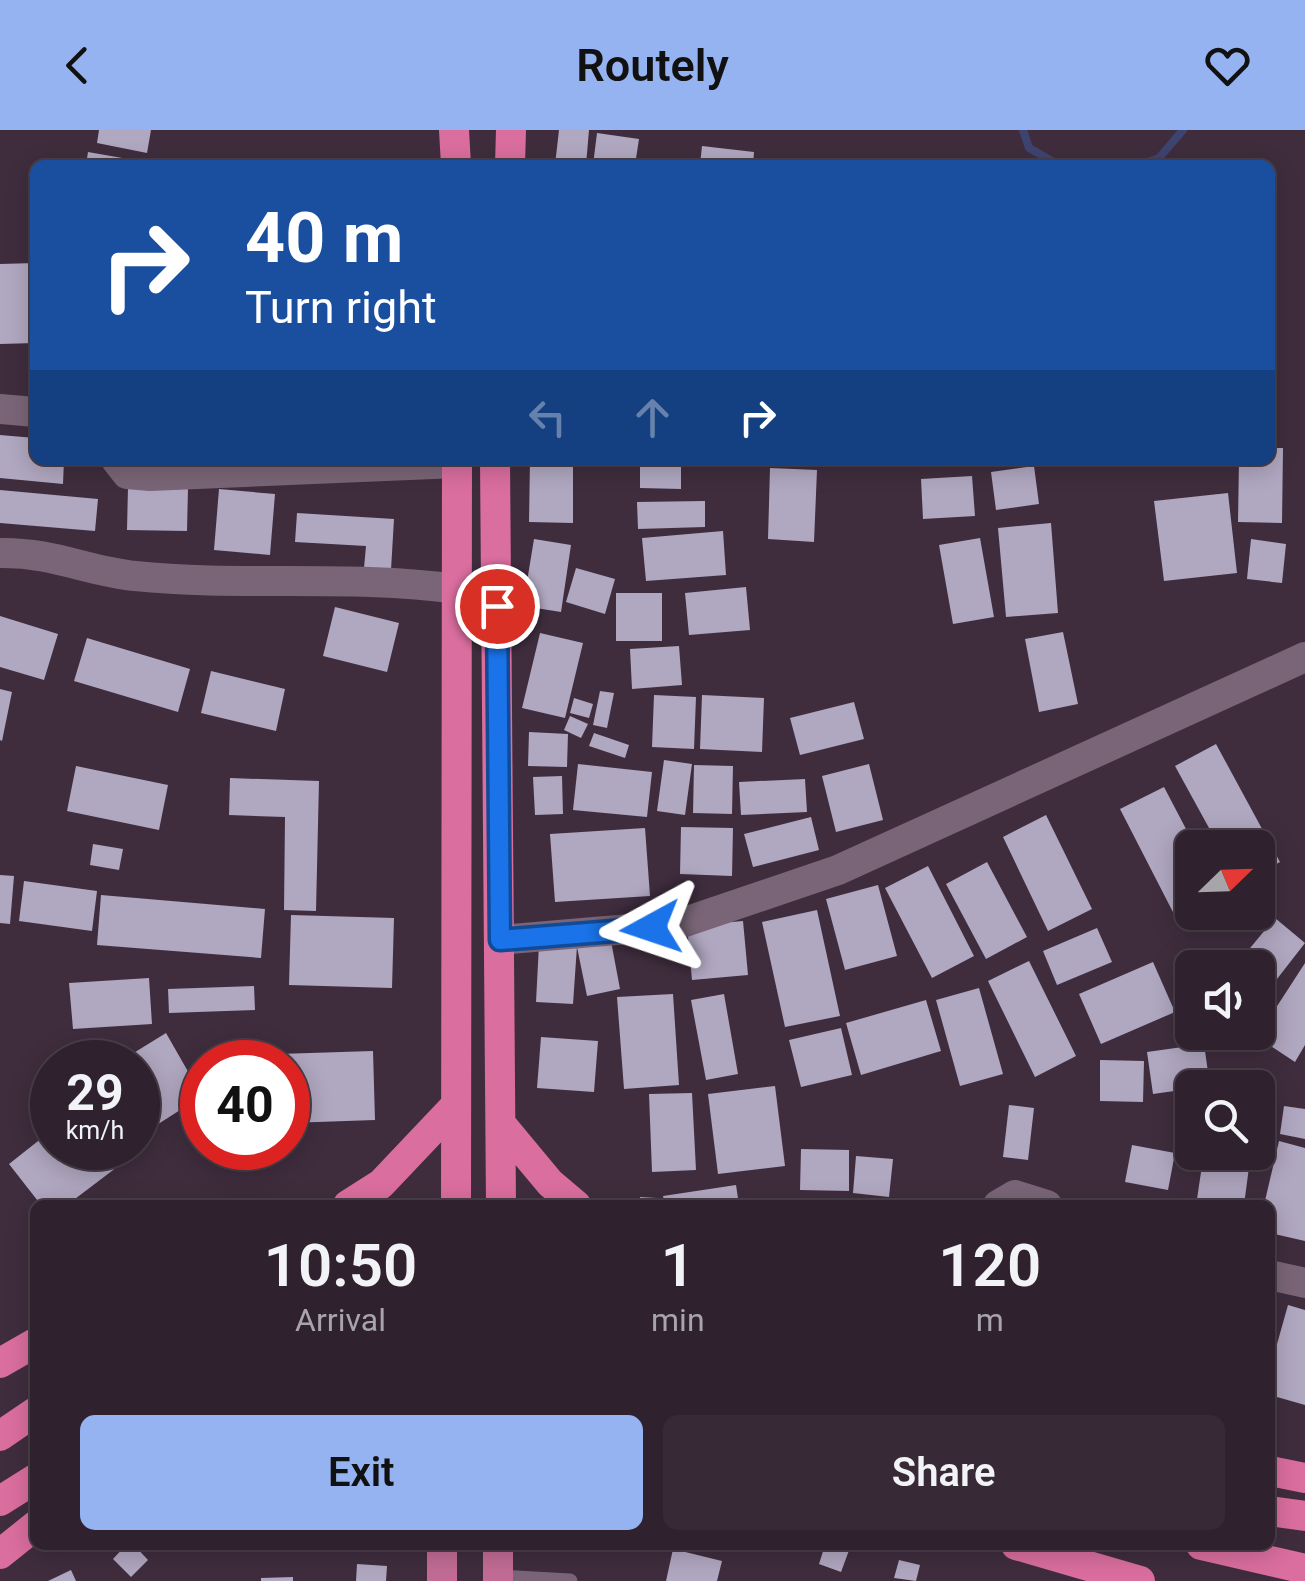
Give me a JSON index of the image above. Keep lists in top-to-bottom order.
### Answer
{
  "north": "top right",
  "page": {
    "header": "Routely",
    "turn": ["40 m", "Turn right"],
    "speed": "29 km/h",
    "limit": "40",
    "eta": [
      "10:50",
      "Arrival",
      "1",
      "min",
      "120",
      "m"
    ],
    "buttons": ["Exit", "Share"]
  }
}
